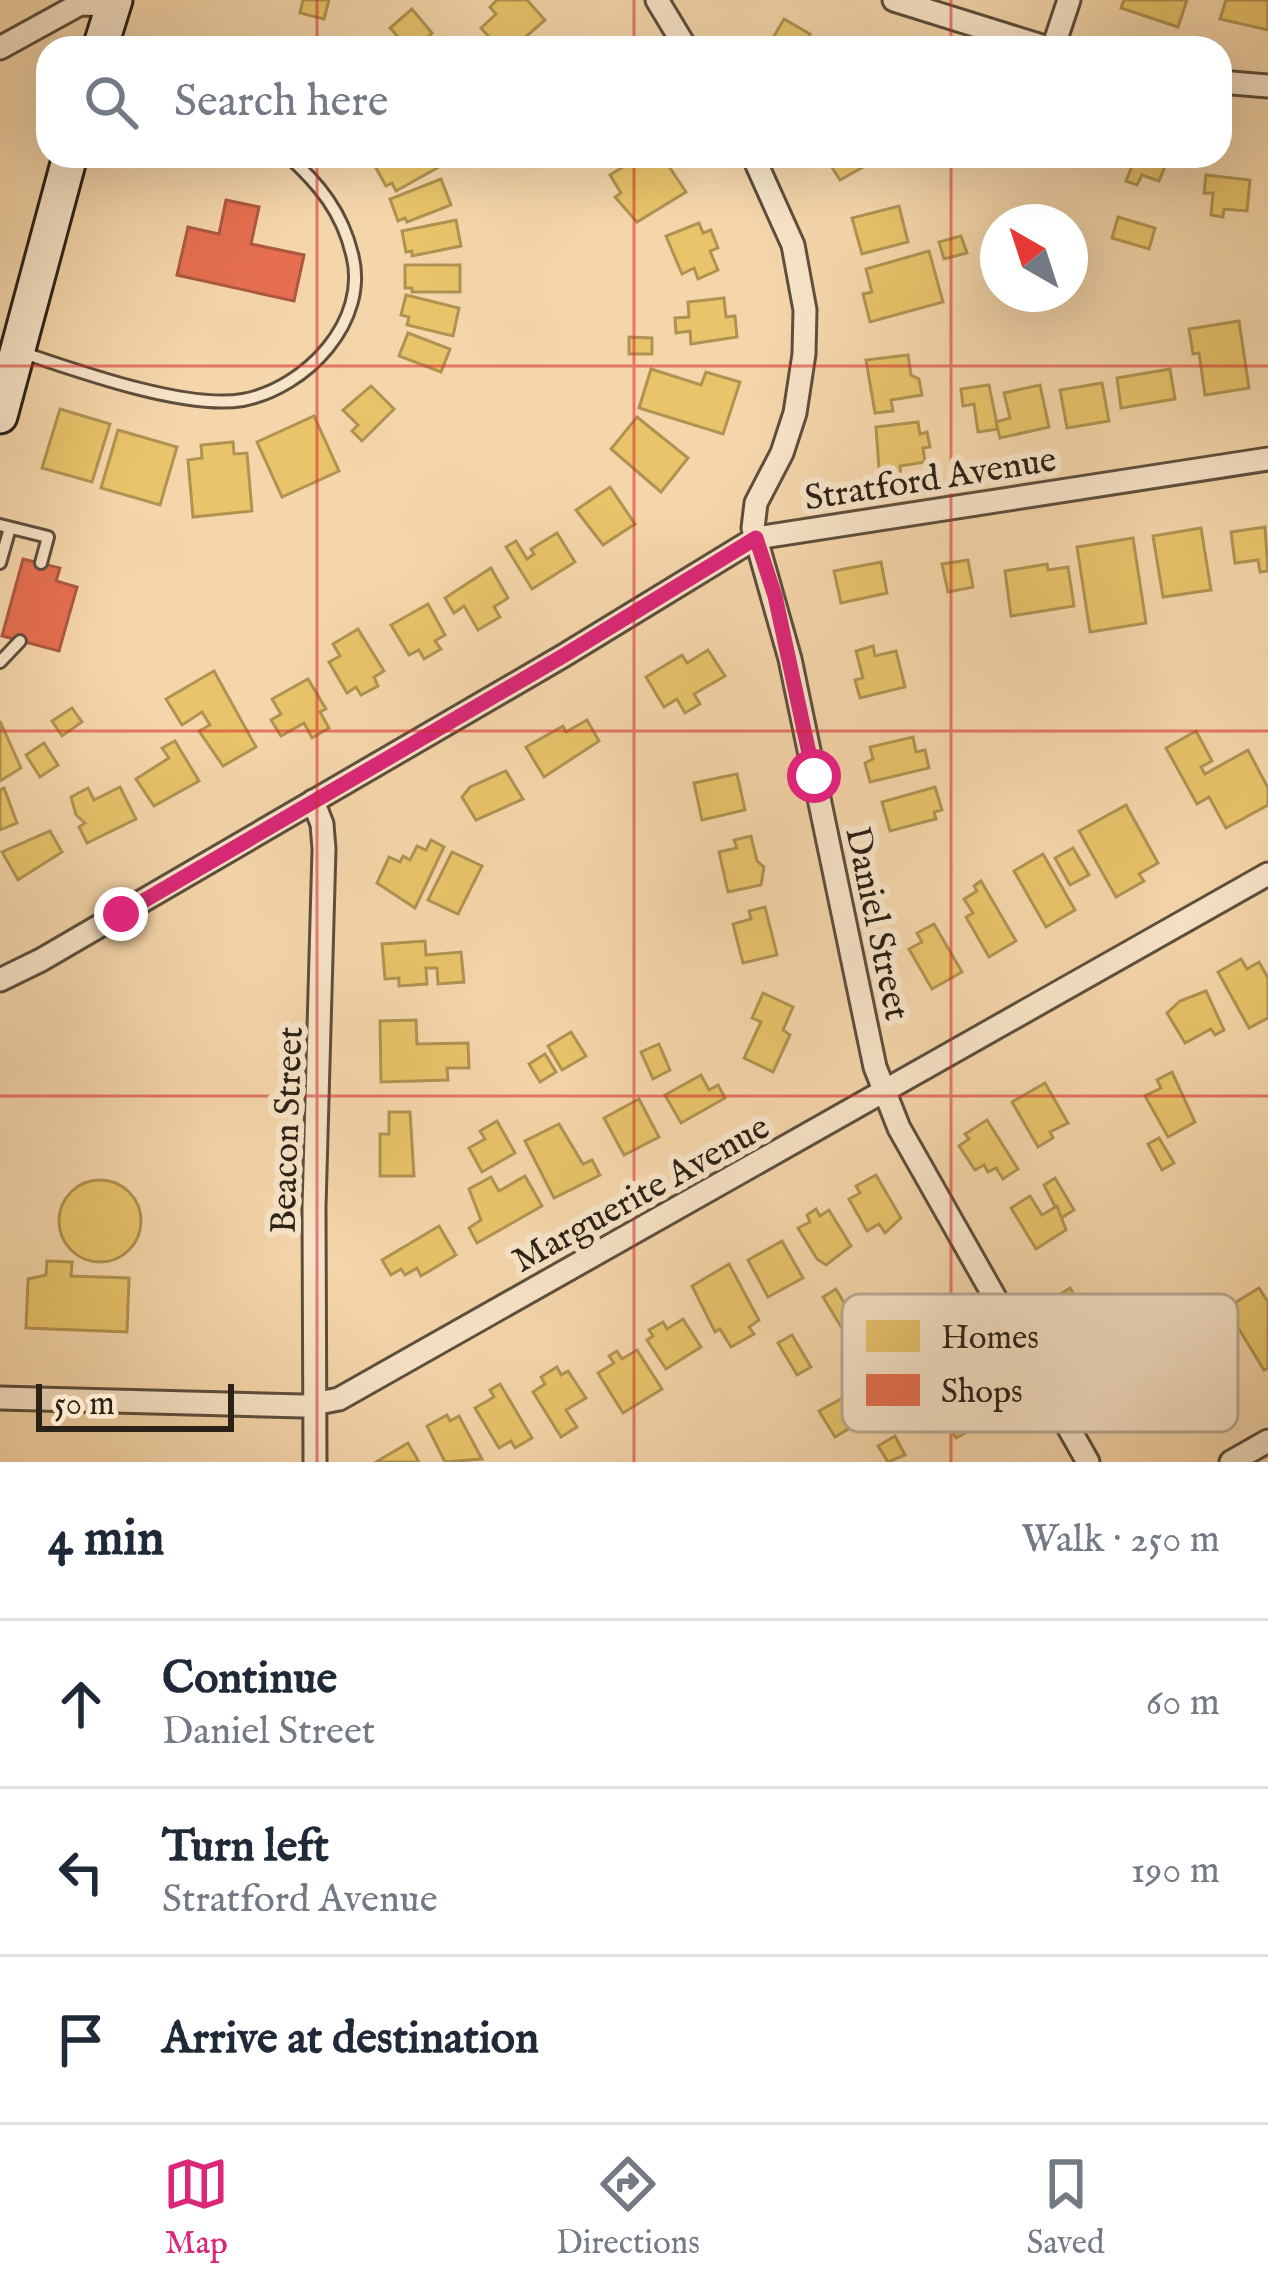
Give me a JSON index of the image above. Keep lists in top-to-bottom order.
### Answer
{
  "streets": {
    "street": [
      "Stratford Avenue",
      "Daniel Street",
      "Beacon Street",
      "Marguerite Avenue"
    ]
  },
  "crossings": [
    ["Stratford Avenue", "Daniel Street"],
    ["Stratford Avenue", "Beacon Street"],
    ["Daniel Street", "Marguerite Avenue"],
    ["Beacon Street", "Marguerite Avenue"]
  ],
  "legend": ["Homes", "Shops"],
  "scale_bar": "50 m",
  "north": "top left",
  "page": {
    "search": "Search here",
    "scale": "50 m",
    "heading": ["4 min", "Walk · 250 m"],
    "list": [
      ["Continue", "Daniel Street", "60 m"],
      ["Turn left", "Stratford Avenue", "190 m"],
      "Arrive at destination"
    ],
    "nav": ["Map", "Directions", "Saved"]
  }
}
